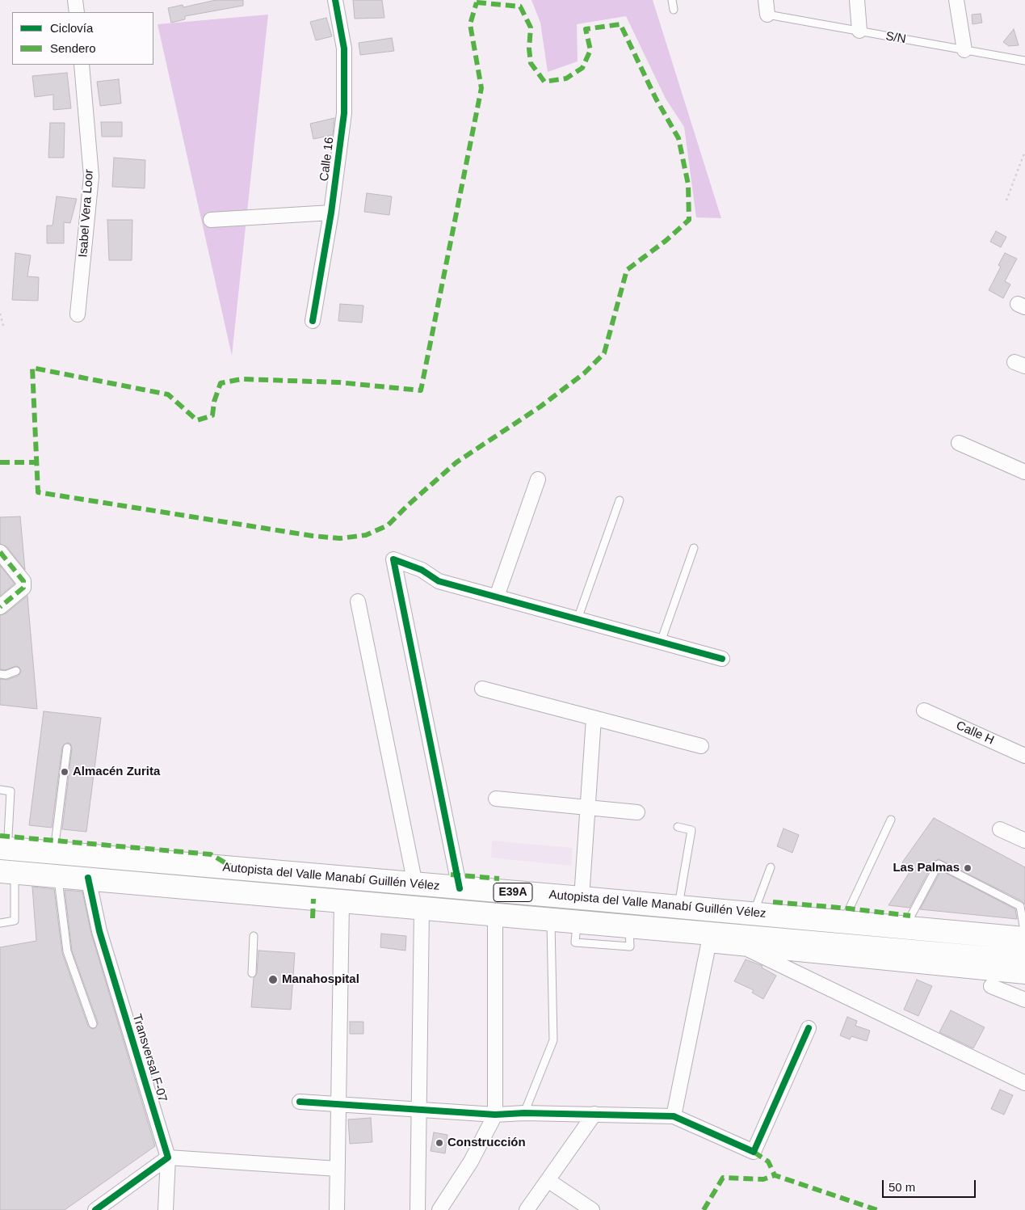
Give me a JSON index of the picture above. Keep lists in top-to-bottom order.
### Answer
{
  "streets": {
    "main road": ["Autopista del Valle Manabí Guillén Vélez", "E39A"],
    "street": [
      "Calle 16",
      "Isabel Vera Loor",
      "Calle H",
      "Transversal F-07"
    ],
    "lane": ["S/N"]
  },
  "crossings": [
    ["Autopista del Valle Manabí Guillén Vélez", "Transversal F-07"]
  ],
  "places": [
    "Almacén Zurita",
    "Las Palmas",
    "Manahospital",
    "Construcción"
  ],
  "legend": ["Ciclovía", "Sendero"],
  "scale_bar": "50 m"
}
